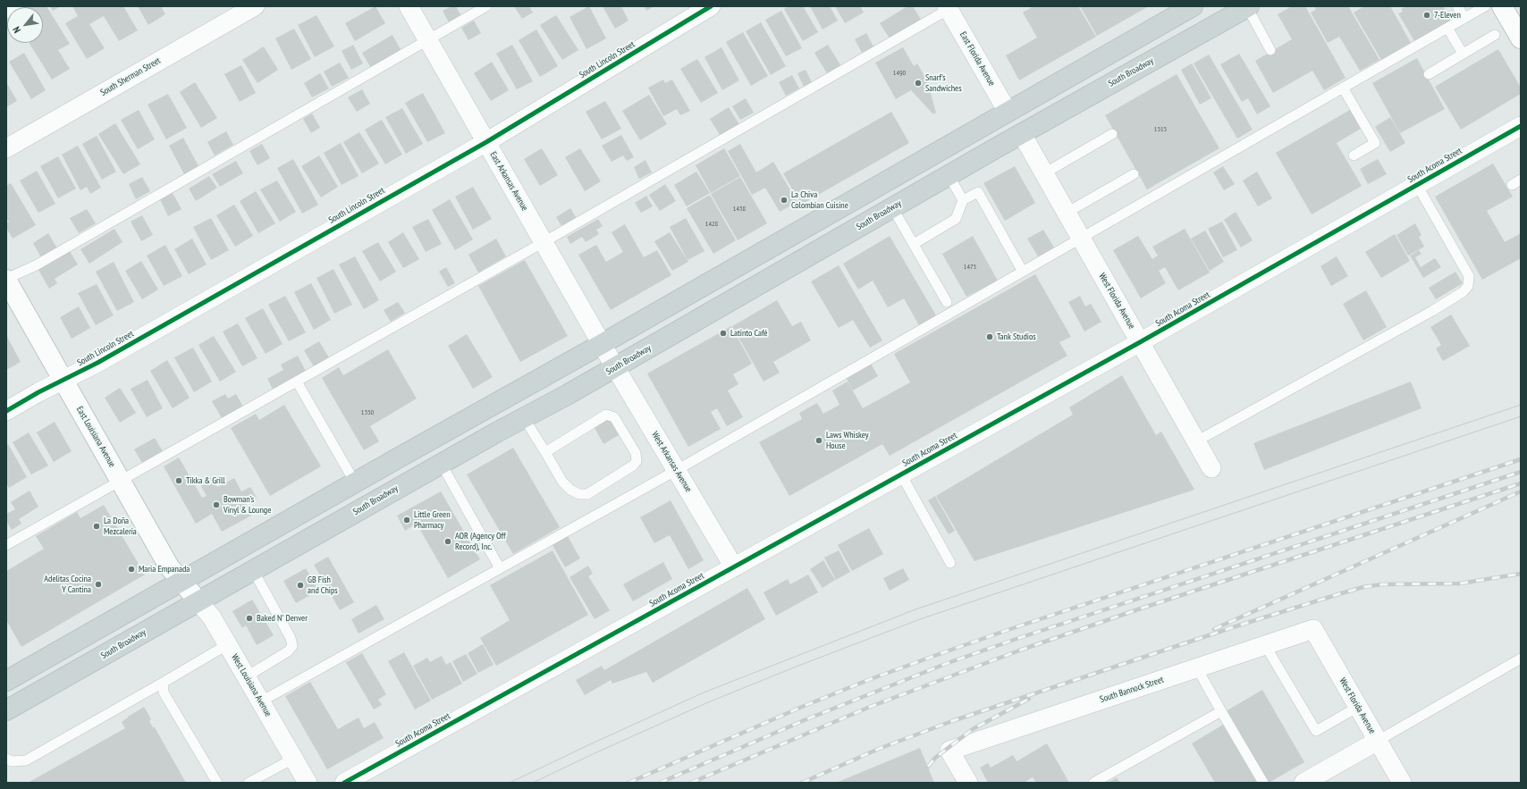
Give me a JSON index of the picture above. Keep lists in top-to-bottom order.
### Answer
{
  "streets": {
    "main road": ["South Broadway"],
    "street": [
      "East Florida Avenue",
      "South Lincoln Street",
      "South Sherman Street",
      "South Acoma Street",
      "East Arkansas Avenue",
      "West Florida Avenue",
      "East Louisiana Avenue",
      "West Arkansas Avenue",
      "West Louisiana Avenue",
      "South Bannock Street"
    ]
  },
  "crossings": [
    ["East Florida Avenue", "South Broadway"],
    ["South Lincoln Street", "East Arkansas Avenue"],
    ["South Lincoln Street", "East Louisiana Avenue"],
    ["South Broadway", "East Arkansas Avenue"],
    ["South Broadway", "West Florida Avenue"],
    ["South Broadway", "East Louisiana Avenue"],
    ["South Broadway", "West Arkansas Avenue"],
    ["South Broadway", "West Louisiana Avenue"],
    ["South Acoma Street", "West Florida Avenue"],
    ["South Acoma Street", "West Arkansas Avenue"],
    ["East Arkansas Avenue", "West Arkansas Avenue"],
    ["West Florida Avenue", "South Bannock Street"],
    ["East Louisiana Avenue", "West Louisiana Avenue"]
  ],
  "places": [
    "7-Eleven",
    "Snarf's Sandwiches",
    "La Chiva Colombian Cuisine",
    "Latinto Café",
    "Tank Studios",
    "Laws Whiskey House",
    "Tikka & Grill",
    "Bowman’s Vinyl & Lounge",
    "Little Green Pharmacy",
    "La Doña Mezcaleria",
    "AOR (Agency Off Record), Inc.",
    "Maria Empanada",
    "Adelitas Cocina Y Cantina",
    "GB Fish and Chips",
    "Baked N' Denver"
  ],
  "house_numbers": [
    "1490",
    "1515",
    "1438",
    "1428",
    "1475",
    "1350"
  ],
  "north": "bottom left"
}
